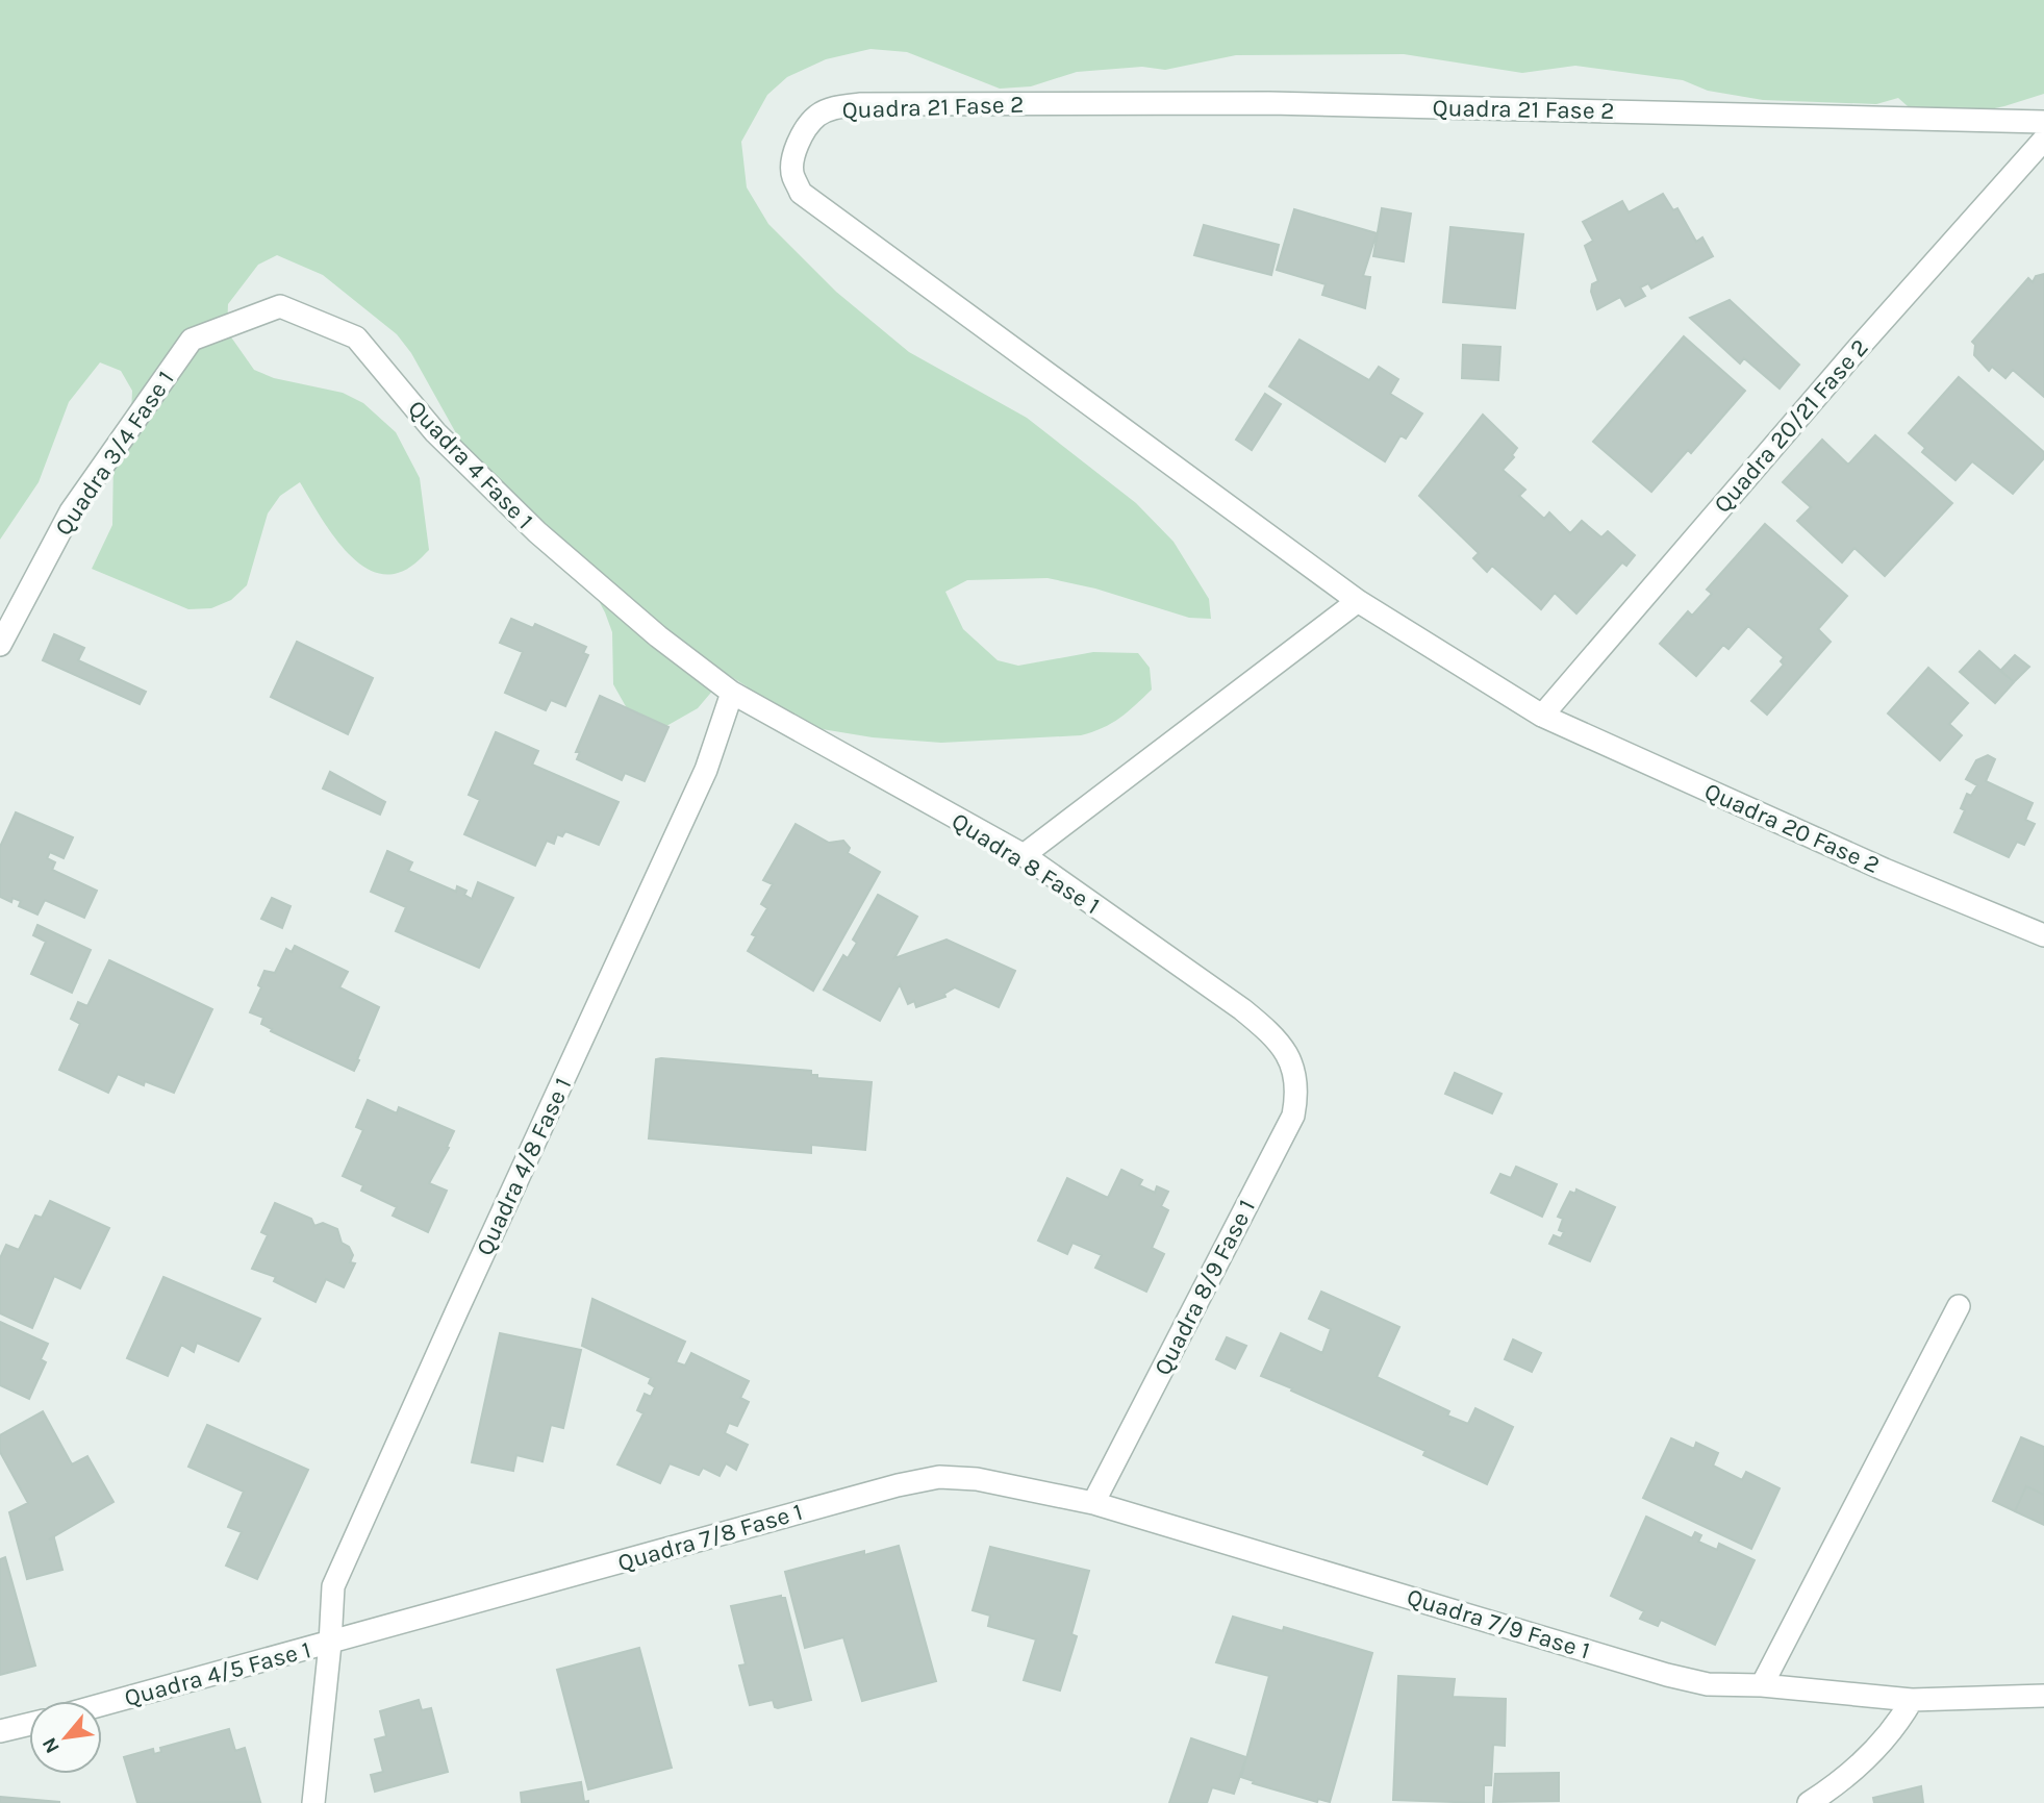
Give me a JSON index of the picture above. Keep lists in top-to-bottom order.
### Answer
{
  "streets": {
    "street": [
      "Quadra 21 Fase 2",
      "Quadra 20/21 Fase 2",
      "Quadra 3/4 Fase 1",
      "Quadra 4 Fase 1",
      "Quadra 20 Fase 2",
      "Quadra 8 Fase 1",
      "Quadra 4/8 Fase 1",
      "Quadra 8/9 Fase 1",
      "Quadra 7/8 Fase 1",
      "Quadra 7/9 Fase 1",
      "Quadra 4/5 Fase 1"
    ]
  },
  "crossings": [
    ["Quadra 21 Fase 2", "Quadra 20/21 Fase 2"],
    ["Quadra 21 Fase 2", "Quadra 20 Fase 2"],
    ["Quadra 20/21 Fase 2", "Quadra 20 Fase 2"],
    ["Quadra 3/4 Fase 1", "Quadra 4 Fase 1"],
    ["Quadra 4 Fase 1", "Quadra 8 Fase 1"],
    ["Quadra 4 Fase 1", "Quadra 4/8 Fase 1"],
    ["Quadra 8 Fase 1", "Quadra 4/8 Fase 1"],
    ["Quadra 8 Fase 1", "Quadra 8/9 Fase 1"],
    ["Quadra 4/8 Fase 1", "Quadra 7/8 Fase 1"],
    ["Quadra 4/8 Fase 1", "Quadra 4/5 Fase 1"],
    ["Quadra 8/9 Fase 1", "Quadra 7/8 Fase 1"],
    ["Quadra 8/9 Fase 1", "Quadra 7/9 Fase 1"],
    ["Quadra 7/8 Fase 1", "Quadra 7/9 Fase 1"],
    ["Quadra 7/8 Fase 1", "Quadra 4/5 Fase 1"]
  ],
  "north": "bottom left"
}
